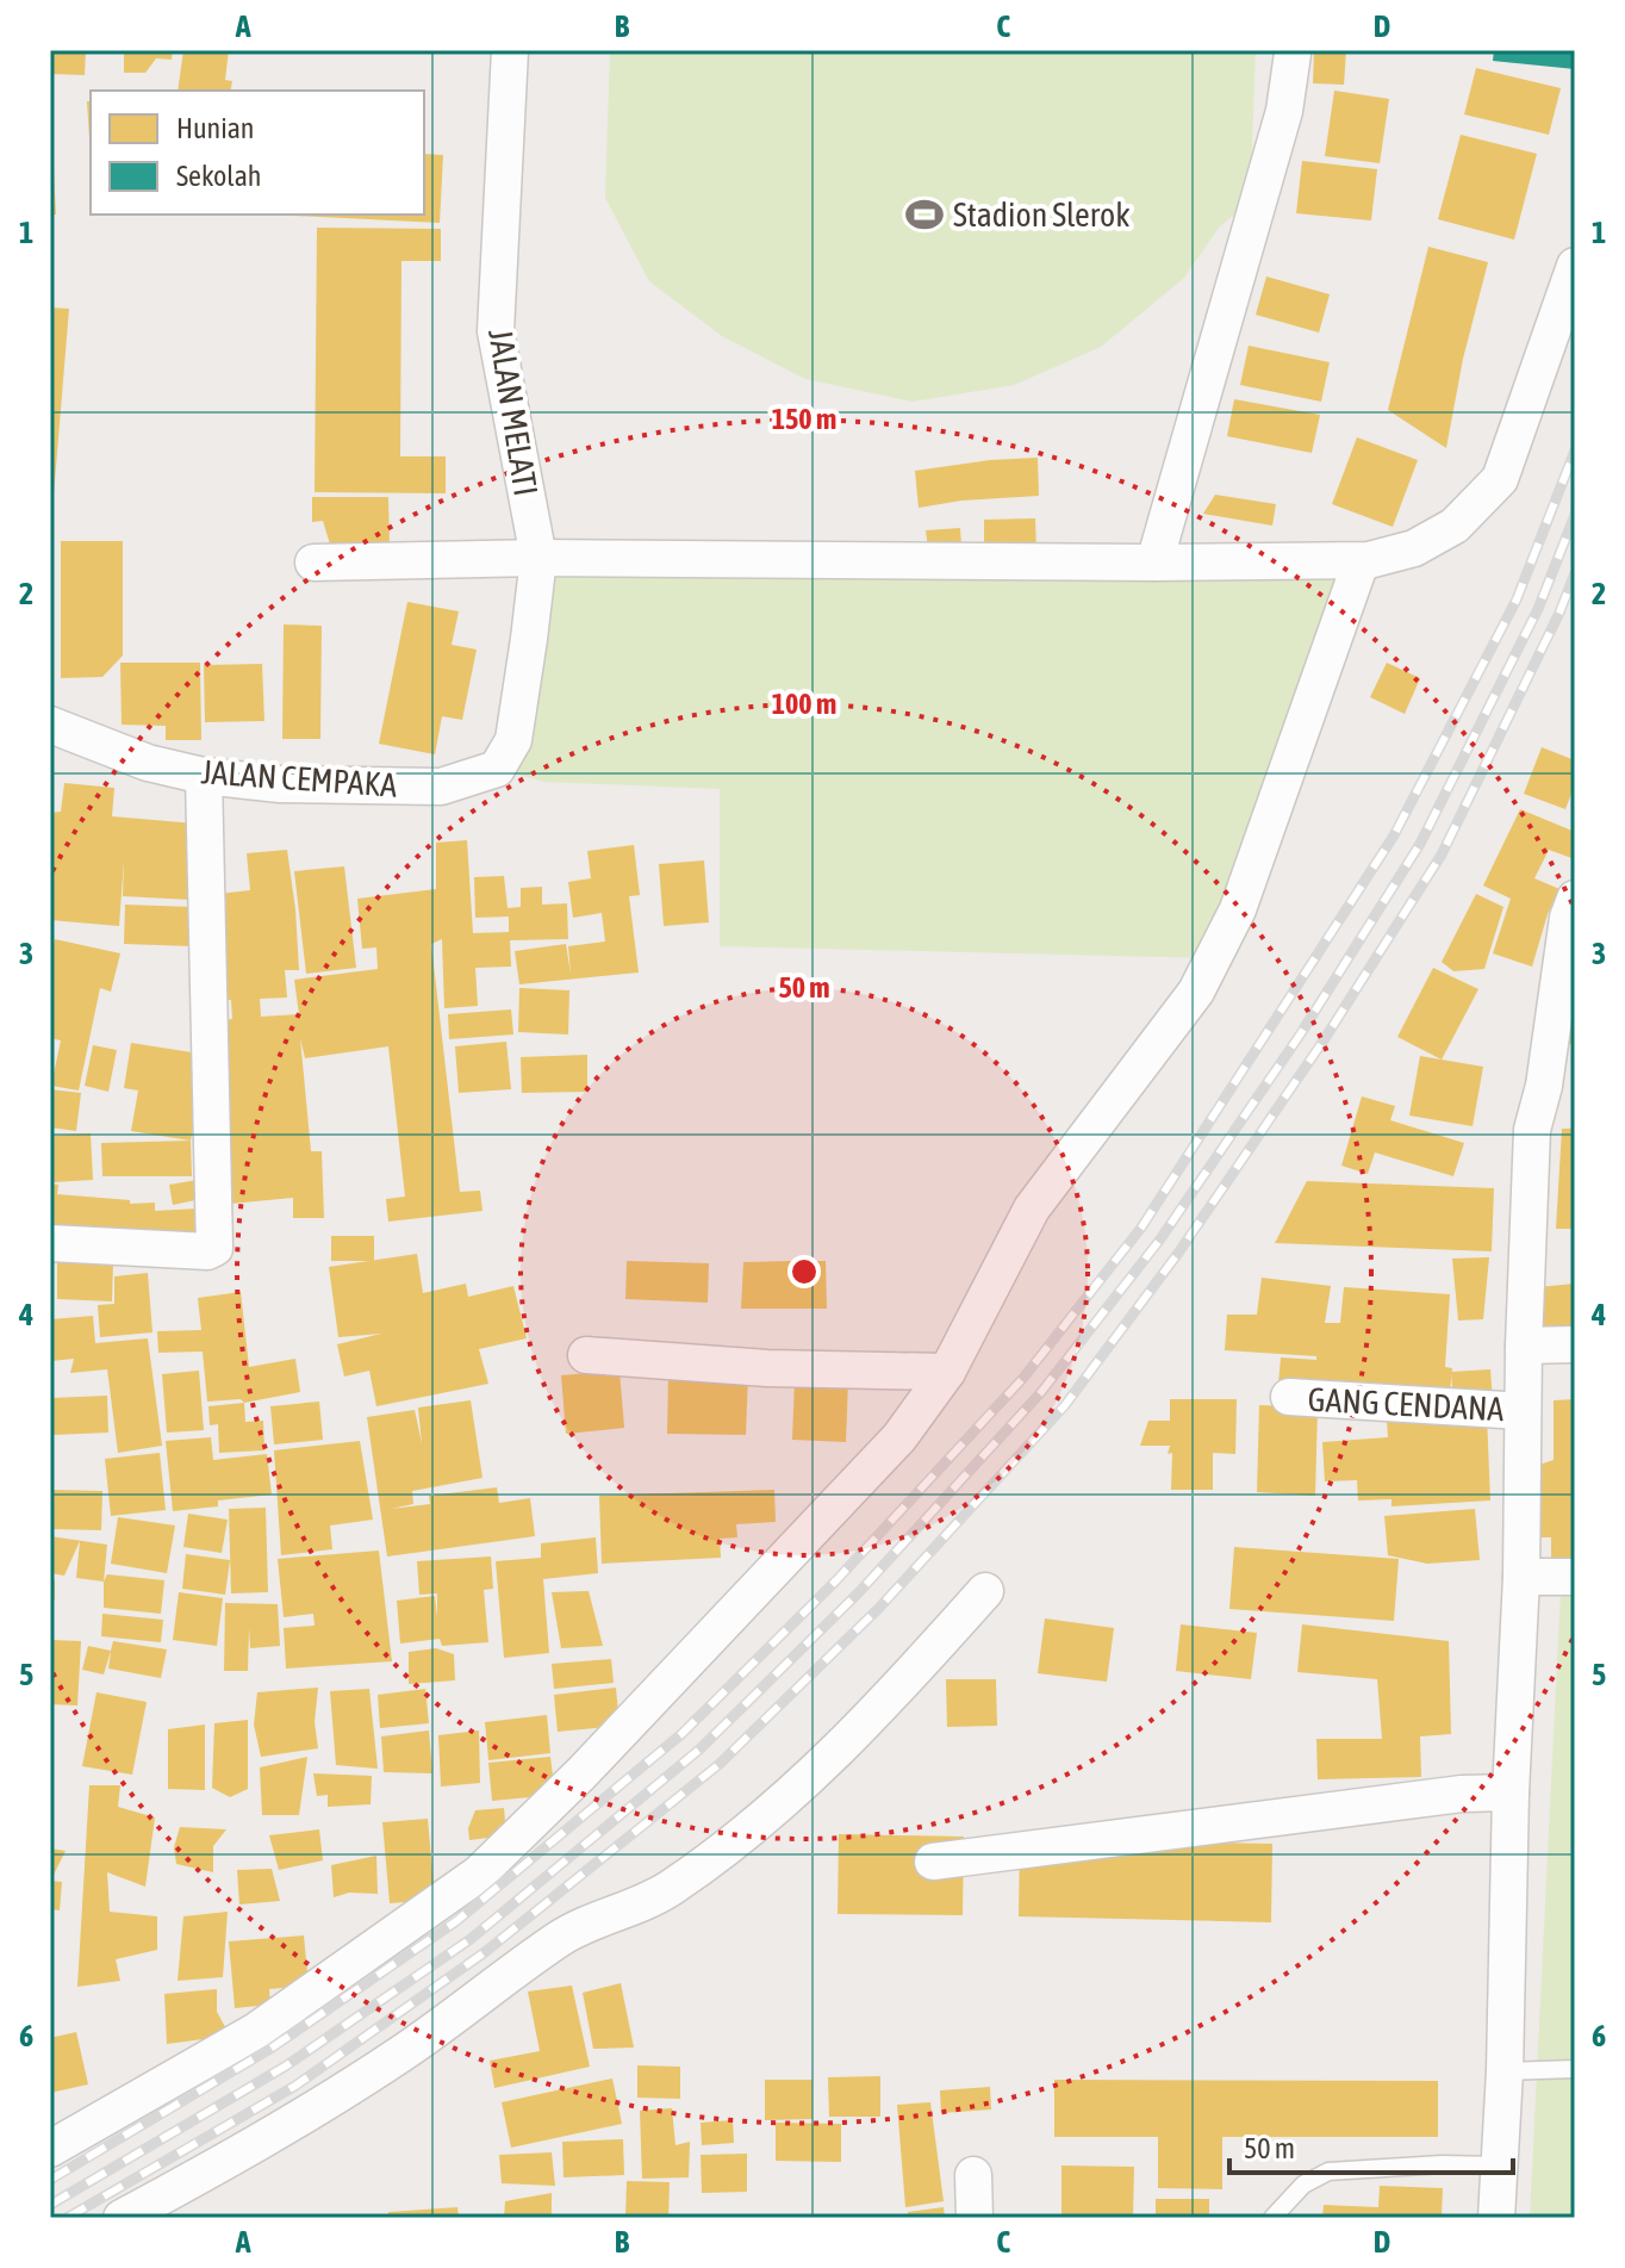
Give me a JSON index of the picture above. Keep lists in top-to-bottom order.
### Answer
{
  "streets": {
    "street": ["JALAN MELATI", "JALAN CEMPAKA", "GANG CENDANA"]
  },
  "crossings": [
    ["JALAN MELATI", "JALAN CEMPAKA"]
  ],
  "places": {
    "sports": ["Stadion Slerok"]
  },
  "legend": ["Hunian", "Sekolah"],
  "scale_bar": "50 m",
  "grid": {
    "columns": [
      "A",
      "B",
      "C",
      "D"
    ],
    "rows": [
      "1",
      "2",
      "3",
      "4",
      "5",
      "6"
    ]
  },
  "rings": ["150 m", "100 m", "50 m"]
}
